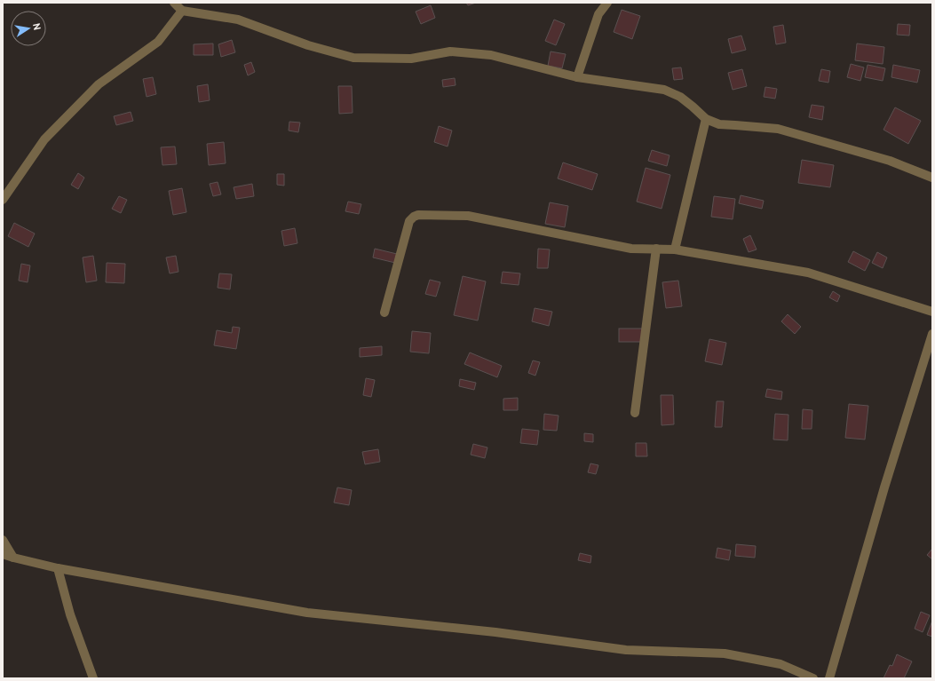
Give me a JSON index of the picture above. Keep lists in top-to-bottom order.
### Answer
{
  "north": "right"
}
